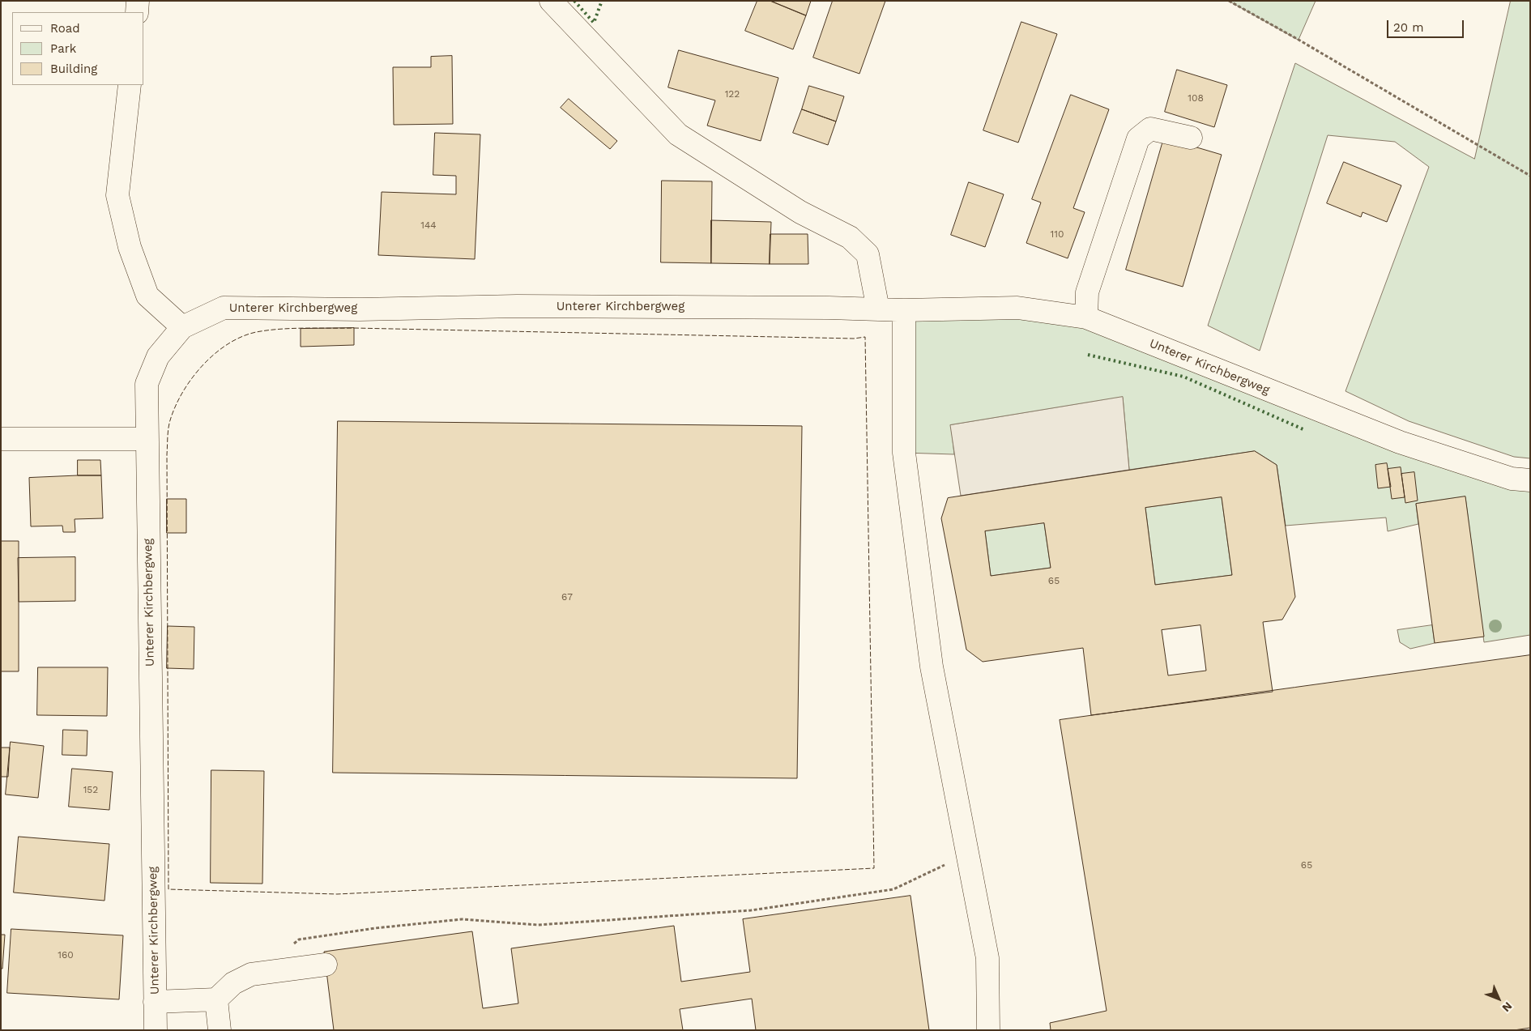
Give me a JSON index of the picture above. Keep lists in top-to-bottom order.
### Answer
{
  "streets": {
    "street": ["Unterer Kirchbergweg"]
  },
  "house_numbers": [
    "122",
    "108",
    "144",
    "110",
    "65",
    "67",
    "152",
    "65",
    "160"
  ],
  "legend": ["Road", "Park", "Building"],
  "scale_bar": "20 m",
  "north": "bottom right"
}
